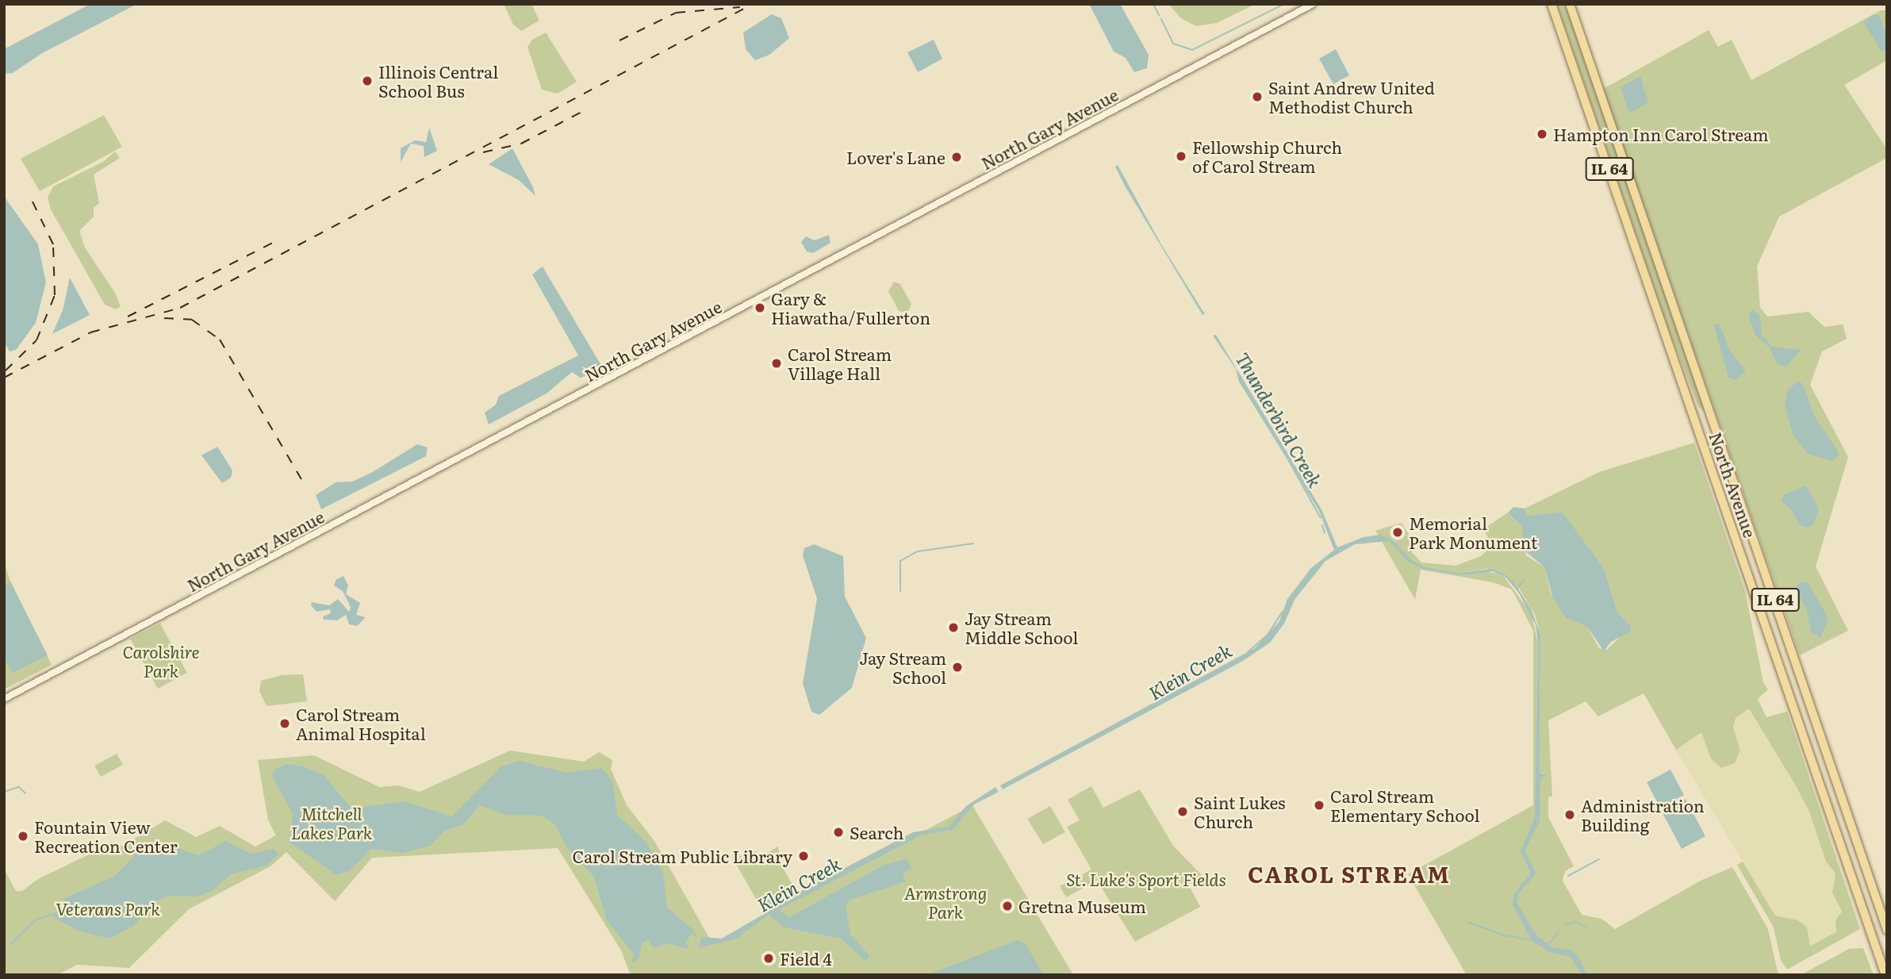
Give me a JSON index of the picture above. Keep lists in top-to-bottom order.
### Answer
{
  "streets": {
    "main road": ["IL 64", "North Avenue"],
    "street": ["North Gary Avenue"]
  },
  "districts": ["CAROL STREAM"],
  "water": ["Thunderbird Creek", "Klein Creek"],
  "parks": [
    "Carolshire Park",
    "Mitchell Lakes Park",
    "St. Luke's Sport Fields",
    "Armstrong Park",
    "Veterans Park"
  ],
  "places": [
    "Illinois Central School Bus",
    "Saint Andrew United Methodist Church",
    "Hampton Inn Carol Stream",
    "Fellowship Church of Carol Stream",
    "Lover's Lane",
    "Gary & Hiawatha/Fullerton",
    "Carol Stream Village Hall",
    "Memorial Park Monument",
    "Jay Stream Middle School",
    "Jay Stream School",
    "Carol Stream Animal Hospital",
    "Carol Stream Elementary School",
    "Saint Lukes Church",
    "Administration Building",
    "Search",
    "Fountain View Recreation Center",
    "Carol Stream Public Library",
    "Gretna Museum",
    "Field 4"
  ]
}
